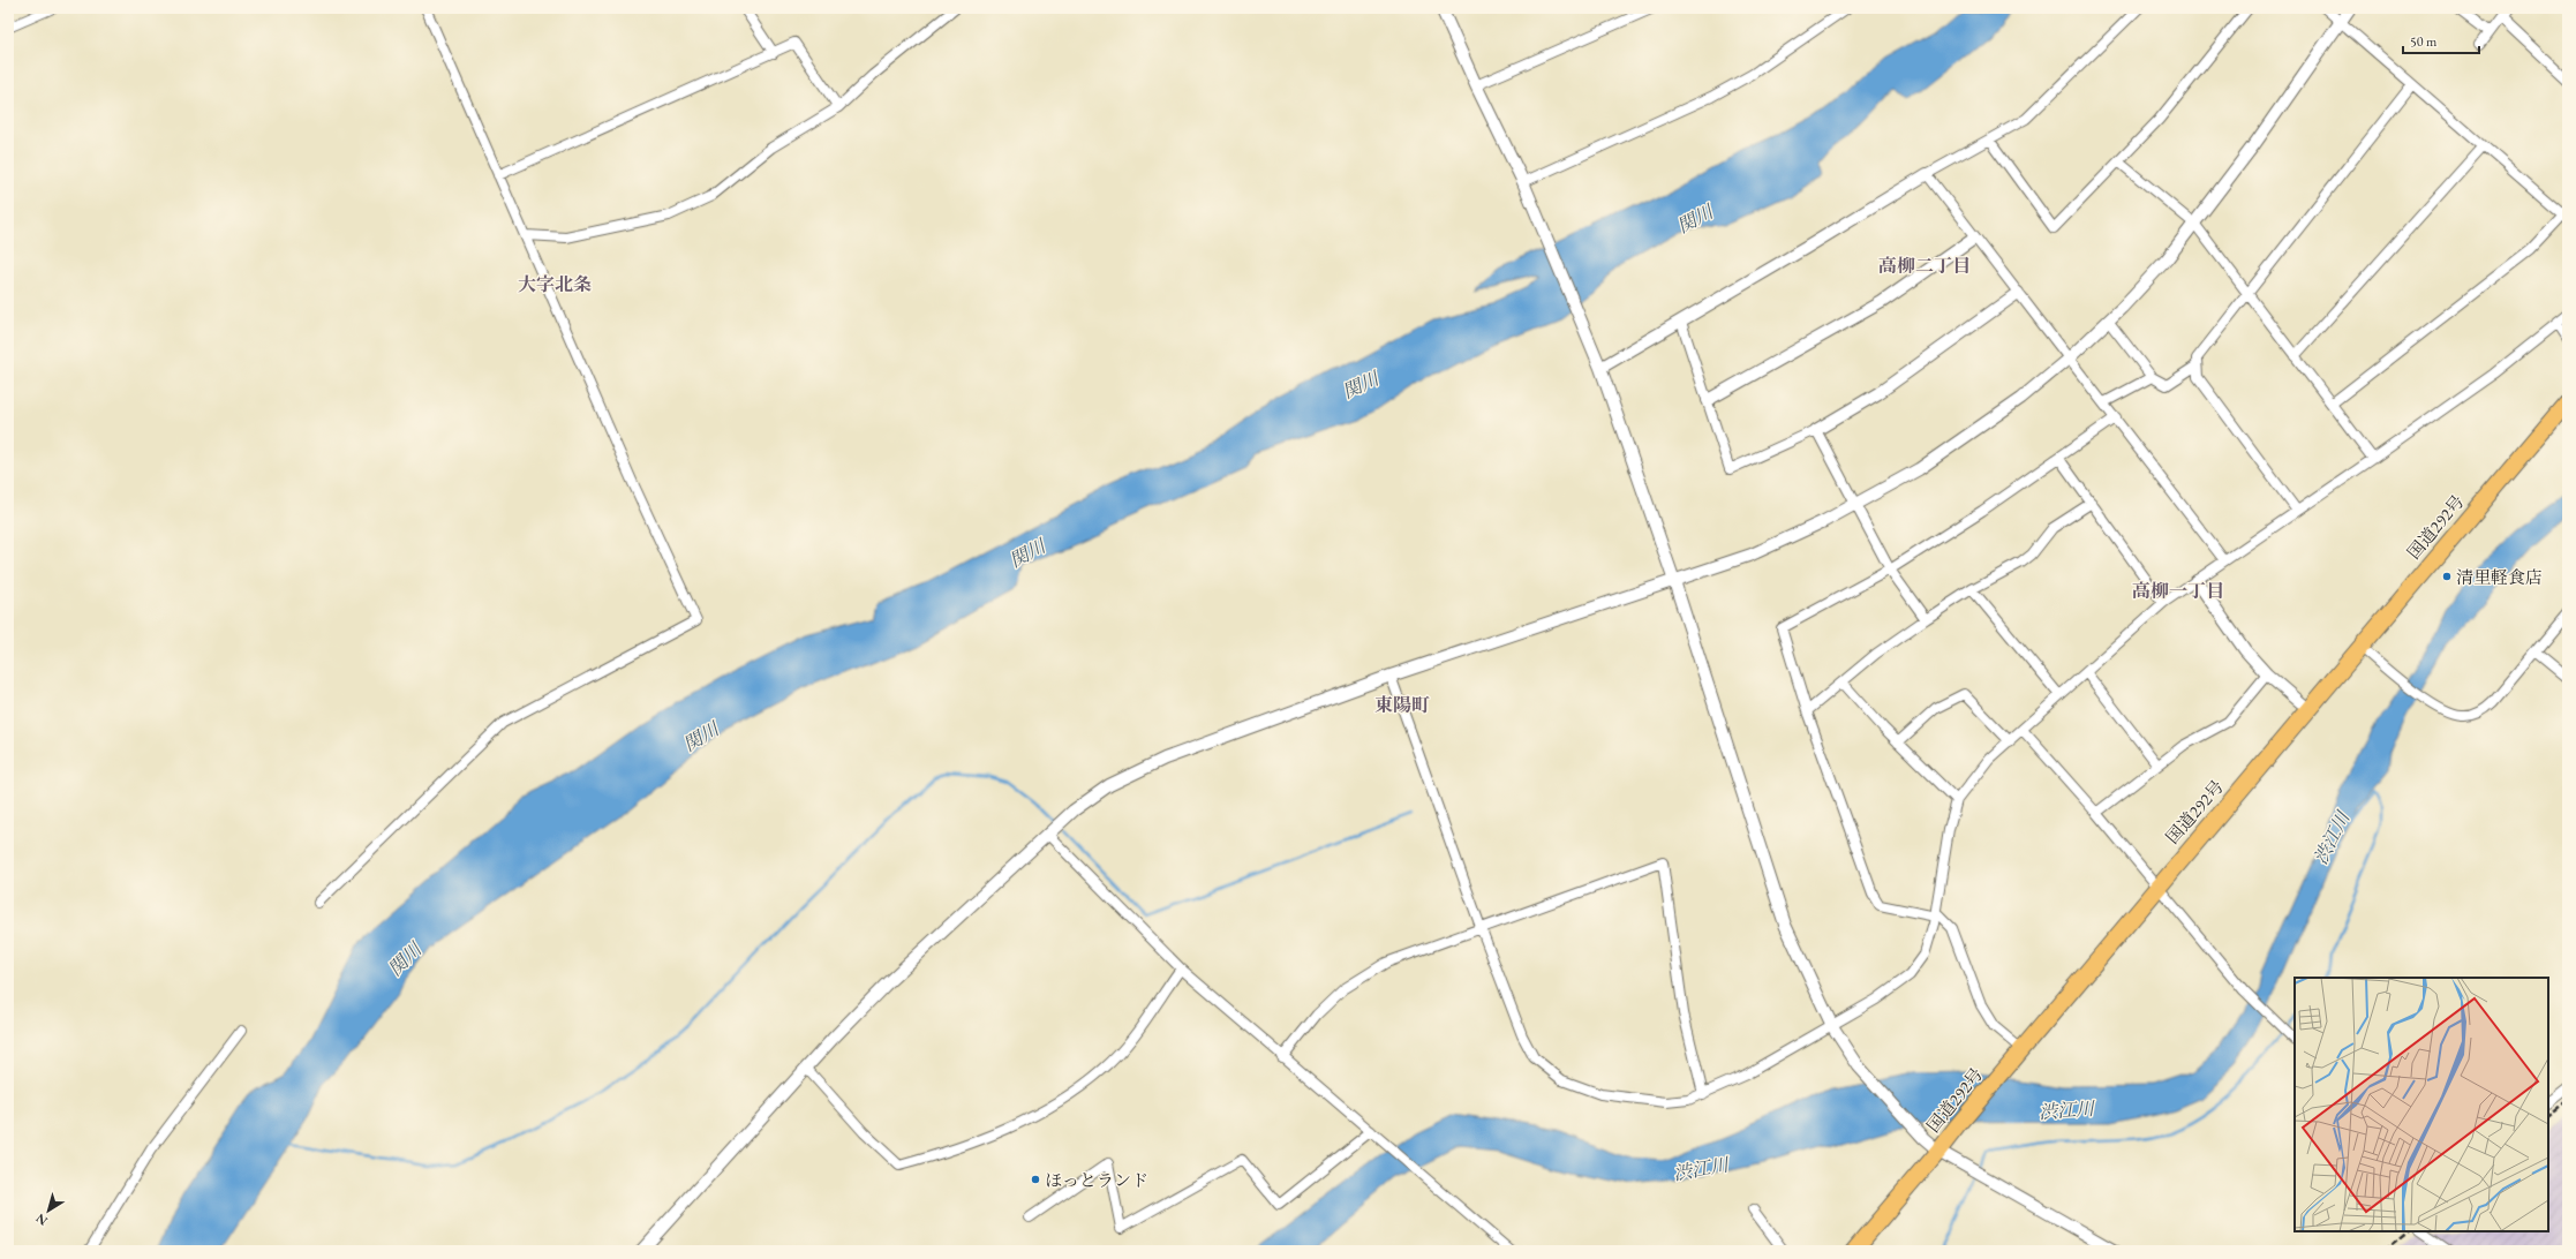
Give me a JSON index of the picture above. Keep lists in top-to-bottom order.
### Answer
{
  "streets": {
    "highway": ["国道292号"]
  },
  "districts": [
    "高柳二丁目",
    "大字北条",
    "高柳一丁目",
    "東陽町"
  ],
  "water": ["関川", "渋江川"],
  "places": ["清里軽食店", "ほっとランド"],
  "scale_bar": "50 m",
  "north": "bottom left"
}
